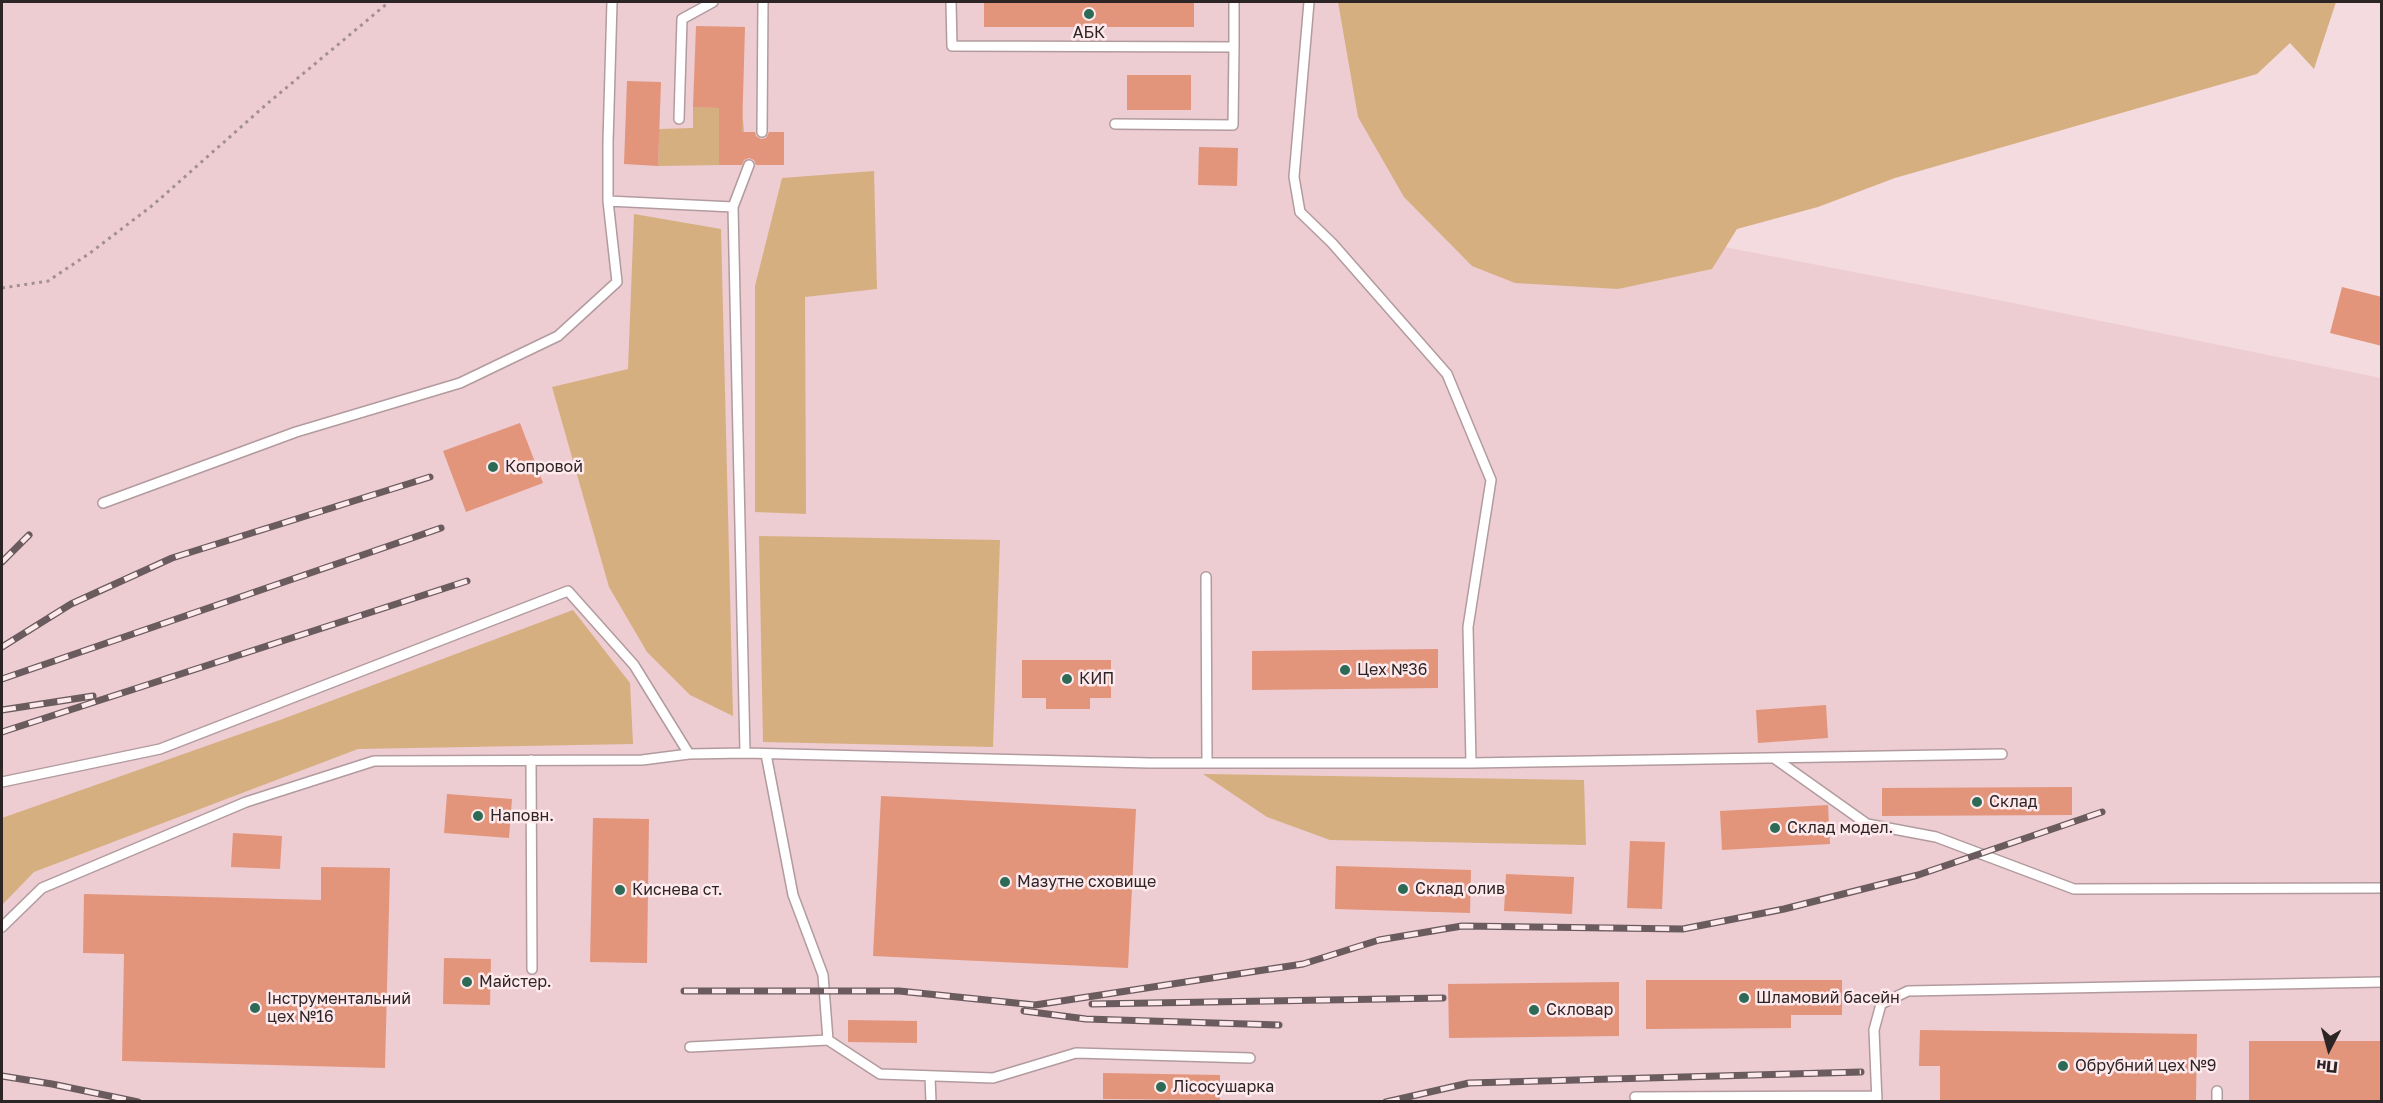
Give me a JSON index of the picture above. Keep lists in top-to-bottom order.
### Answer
{
  "places": [
    "АБК",
    "Копровой",
    "Цех №36",
    "КИП",
    "Склад",
    "Наповн.",
    "Склад модел.",
    "Мазутне сховище",
    "Склад олив",
    "Киснева ст.",
    "Майстер.",
    "Шламовий басейн",
    "Інструментальний цех №16",
    "Скловар",
    "Обрубний цех №9",
    "Лісосушарка"
  ],
  "north": "bottom"
}
